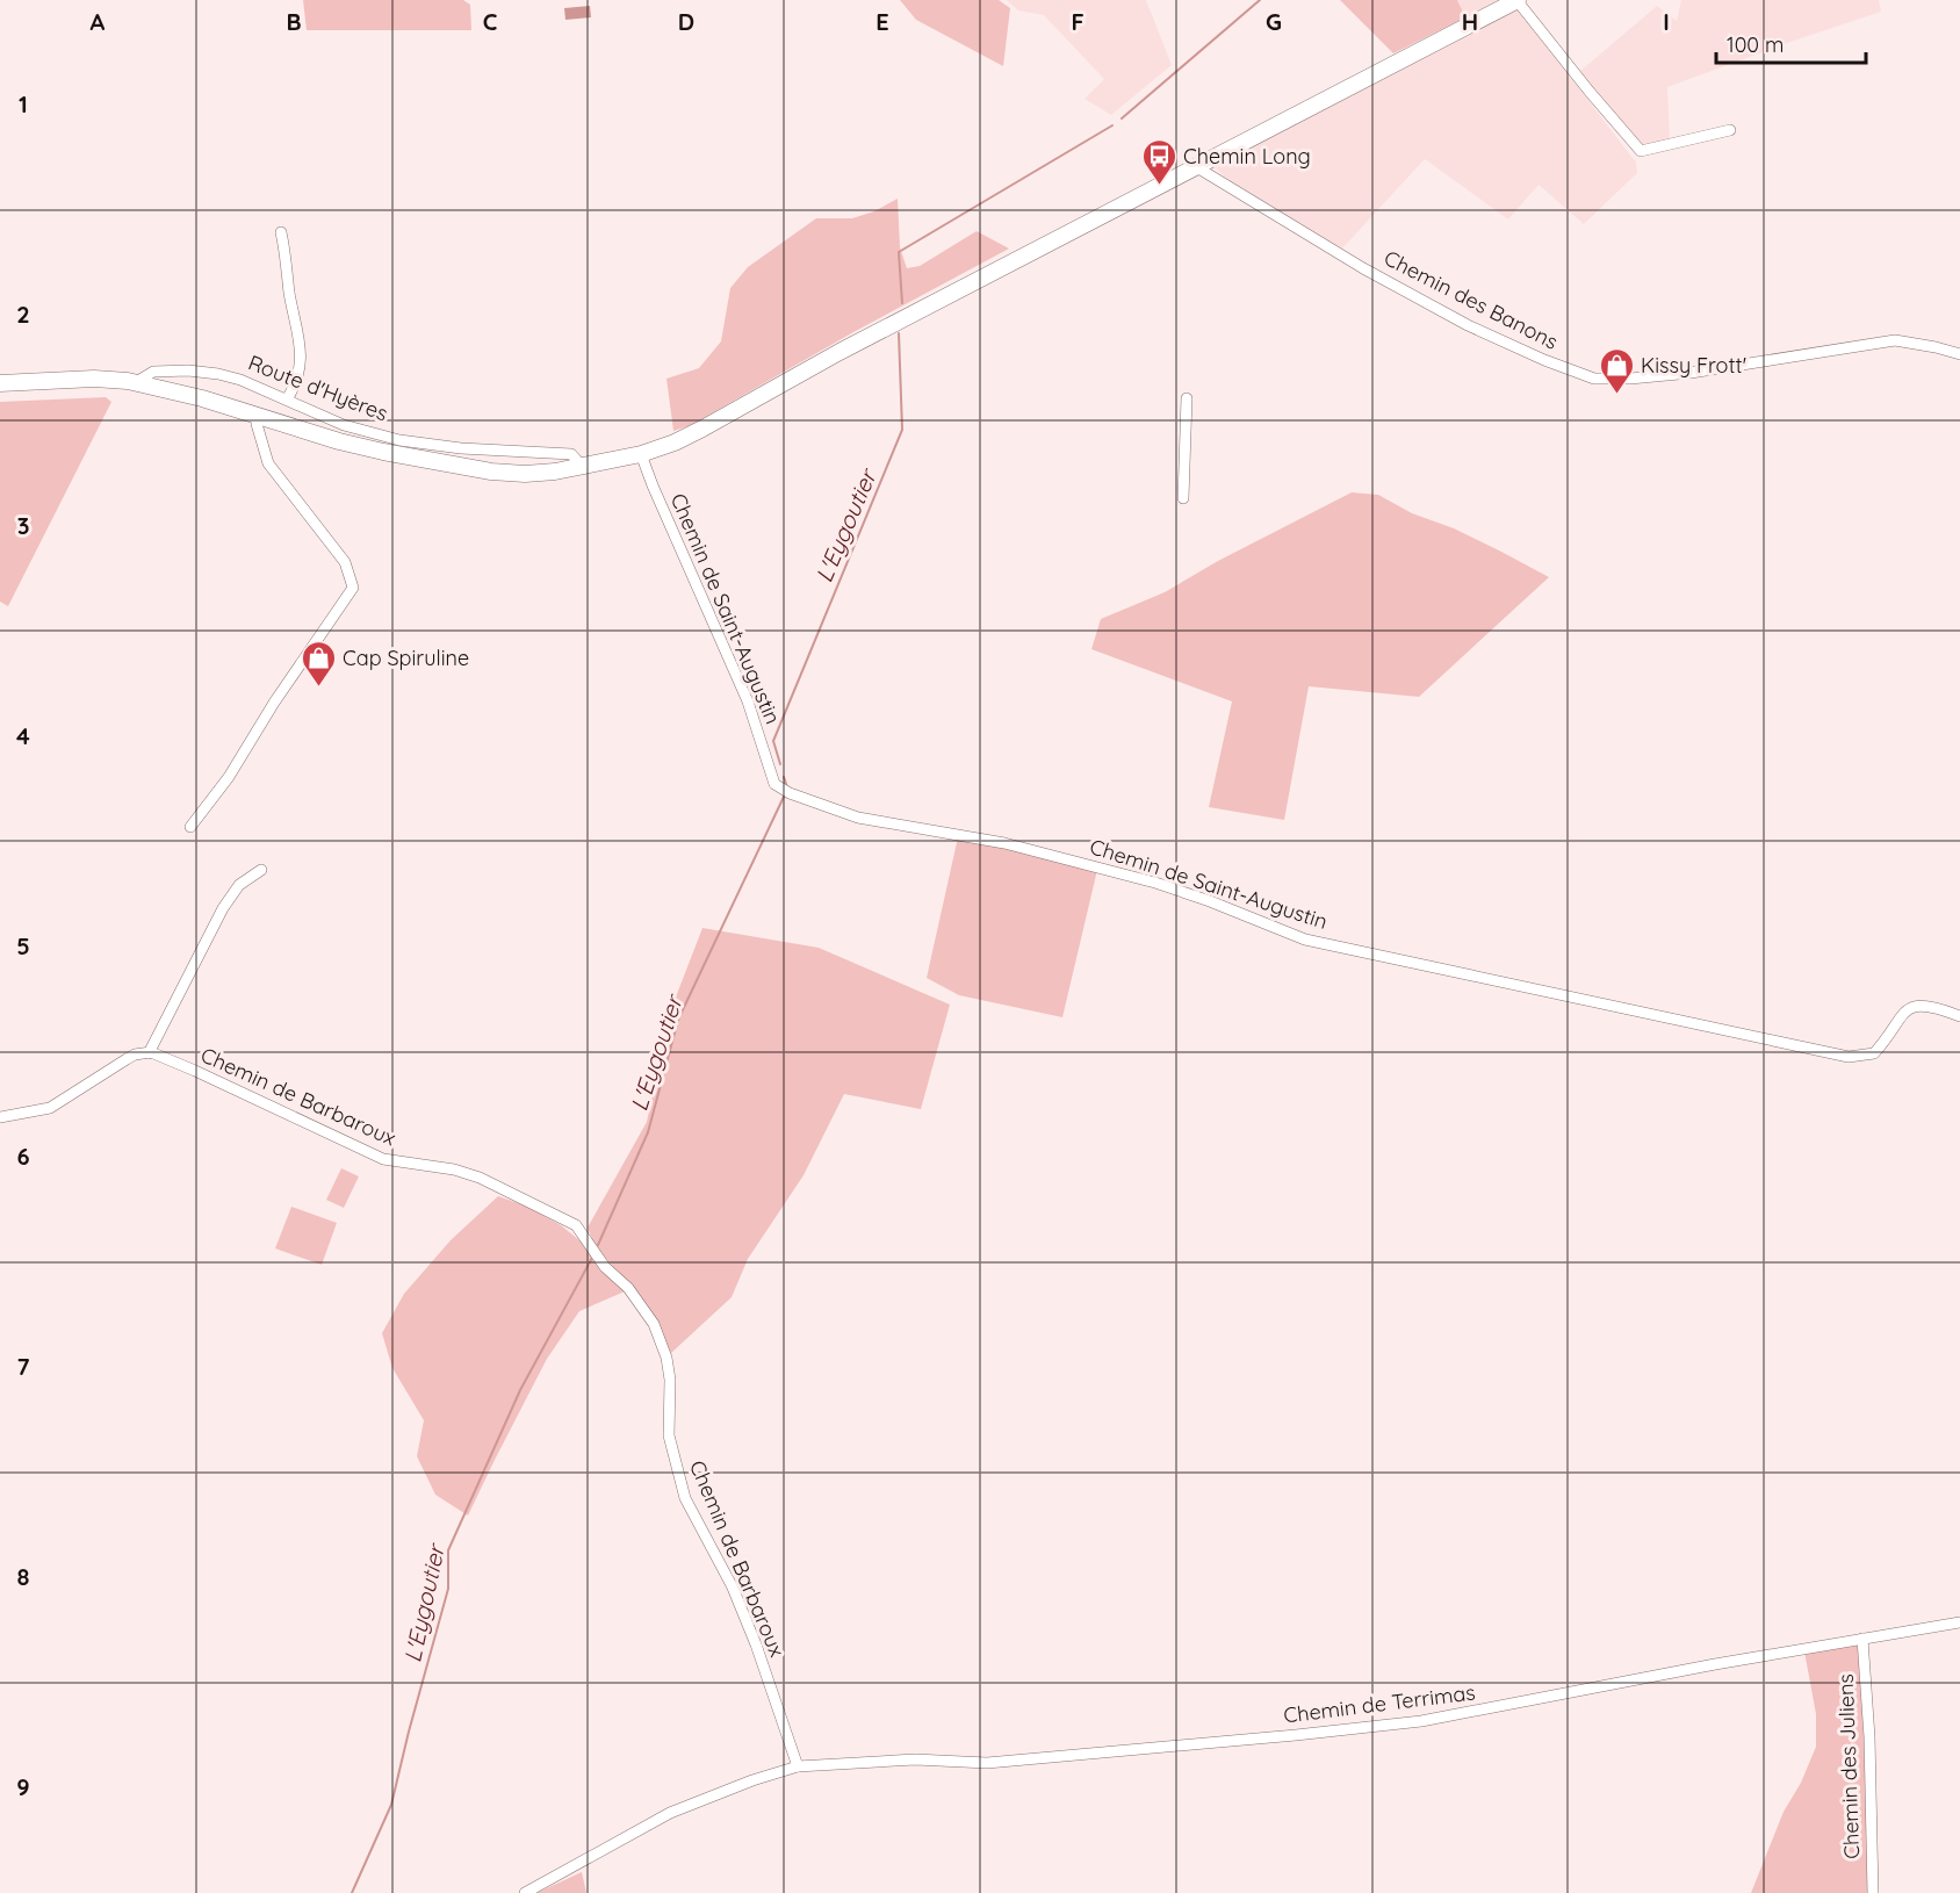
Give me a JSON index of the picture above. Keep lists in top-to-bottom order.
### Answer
{
  "streets": {
    "main road": ["Route d'Hyères"],
    "street": [
      "Chemin des Banons",
      "Chemin de Saint-Augustin",
      "Chemin de Barbaroux",
      "Chemin de Terrimas",
      "Chemin des Juliens"
    ]
  },
  "crossings": [
    ["Chemin de Barbaroux", "Chemin de Terrimas"],
    ["Chemin de Terrimas", "Chemin des Juliens"]
  ],
  "water": ["L'Eygoutier"],
  "places": {
    "bus stop": ["Chemin Long"],
    "shop": ["Kissy Frott'", "Cap Spiruline"]
  },
  "scale_bar": "100 m",
  "grid": {
    "columns": [
      "A",
      "B",
      "C",
      "D",
      "E",
      "F",
      "G",
      "H",
      "I"
    ],
    "rows": [
      "1",
      "2",
      "3",
      "4",
      "5",
      "6",
      "7",
      "8",
      "9"
    ]
  }
}
